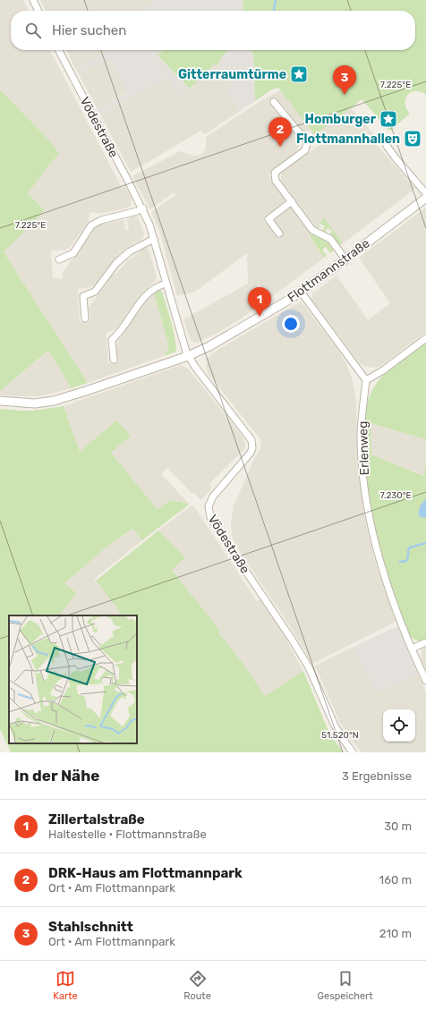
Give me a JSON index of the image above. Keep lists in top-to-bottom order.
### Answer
{
  "streets": {
    "street": ["Vödestraße", "Flottmannstraße", "Erlenweg"]
  },
  "crossings": [
    ["Vödestraße", "Flottmannstraße"]
  ],
  "places": {
    "place": ["Gitterraumtürme", "Homburger"],
    "theatre": ["Flottmannhallen"]
  },
  "page": {
    "search": "Hier suchen",
    "pins": ["3", "2", "1"],
    "heading": ["In der Nähe", "3 Ergebnisse"],
    "list": [
      {
        "mark": "1",
        "name": "Zillertalstraße",
        "note": "Haltestelle · Flottmannstraße",
        "value": "30 m"
      },
      {
        "mark": "2",
        "name": "DRK-Haus am Flottmannpark",
        "note": "Ort · Am Flottmannpark",
        "value": "160 m"
      },
      {
        "mark": "3",
        "name": "Stahlschnitt",
        "note": "Ort · Am Flottmannpark",
        "value": "210 m"
      }
    ],
    "nav": ["Karte", "Route", "Gespeichert"]
  },
  "coordinates": ["7.225°E", "7.230°E", "51.520°N"]
}
